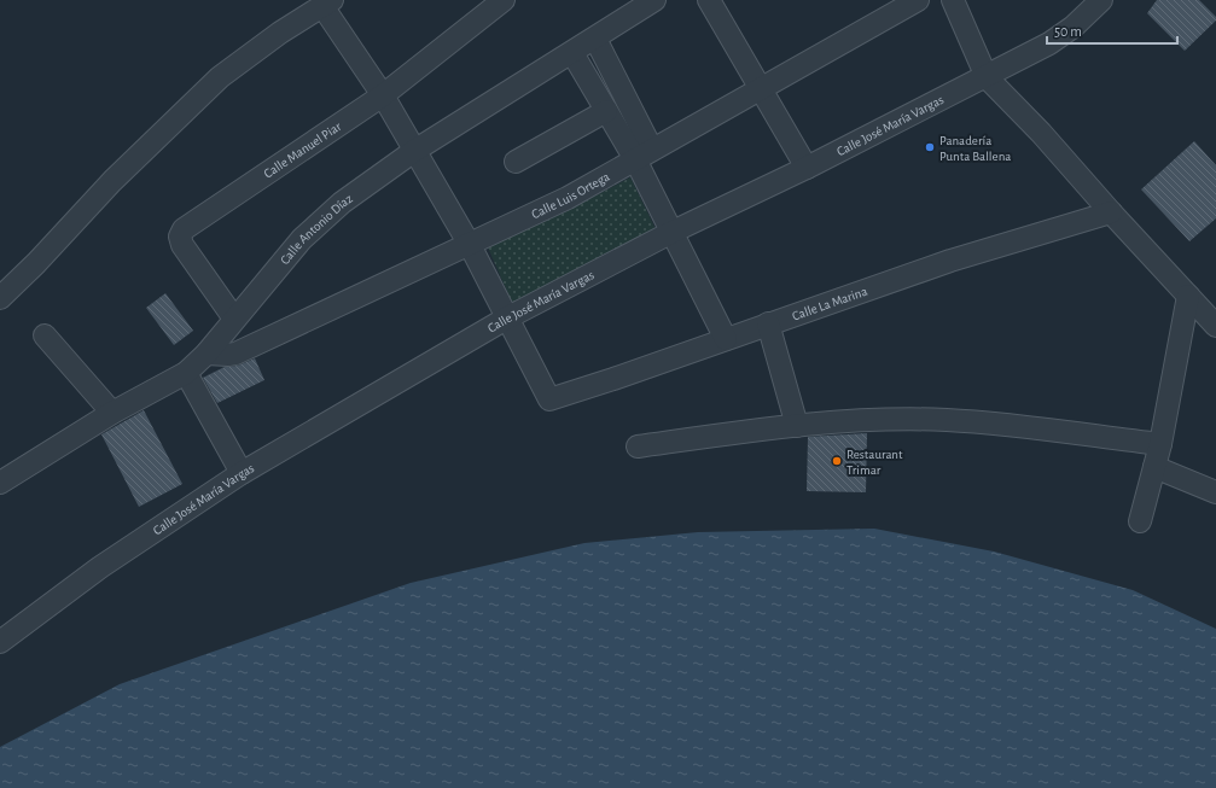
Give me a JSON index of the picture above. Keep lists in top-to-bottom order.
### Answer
{
  "streets": {
    "street": [
      "Calle José María Vargas",
      "Calle Manuel Piar",
      "Calle Luis Ortega",
      "Calle Antonio Díaz",
      "Calle La Marina"
    ]
  },
  "crossings": [
    ["Calle José María Vargas", "Calle La Marina"],
    ["Calle Manuel Piar", "Calle Antonio Díaz"],
    ["Calle Luis Ortega", "Calle Antonio Díaz"]
  ],
  "places": ["Panadería Punta Ballena", "Restaurant Trimar"],
  "scale_bar": "50 m"
}
